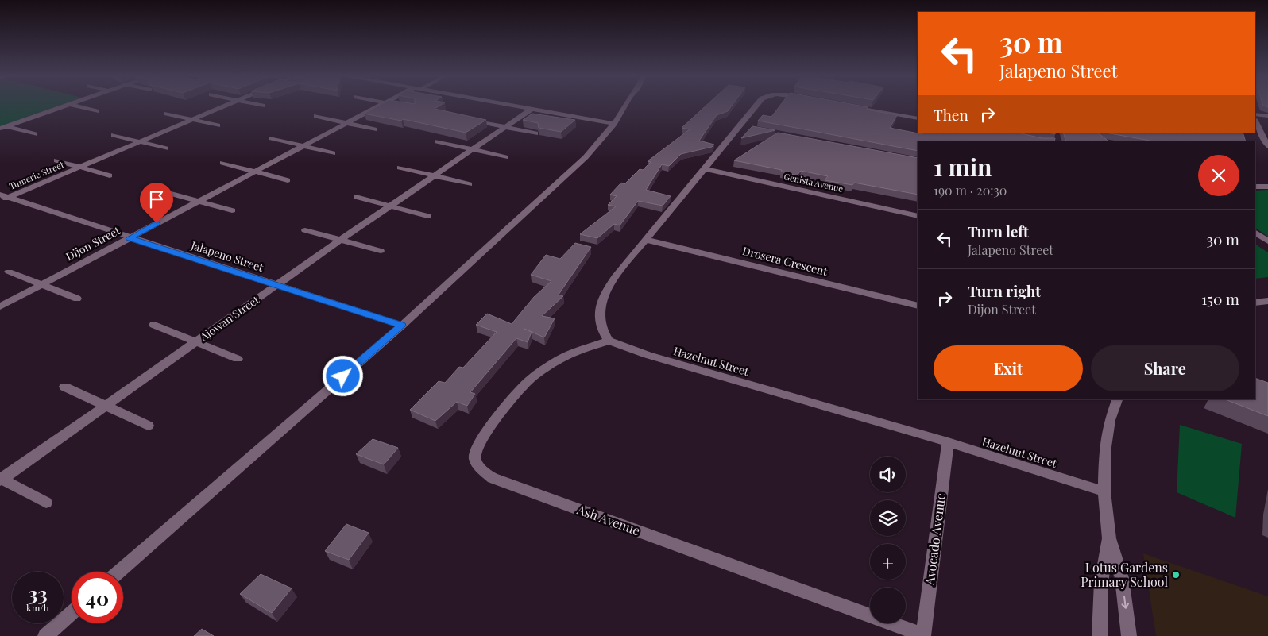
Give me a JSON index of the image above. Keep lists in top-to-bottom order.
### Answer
{
  "streets": {
    "street": [
      "Tumeric Street",
      "Genista Avenue",
      "Dijon Street",
      "Jalapeno Street",
      "Drosera Crescent",
      "Ajowan Street",
      "Hazelnut Street",
      "Ash Avenue",
      "Avocado Avenue"
    ]
  },
  "crossings": [
    ["Tumeric Street", "Jalapeno Street"],
    ["Dijon Street", "Jalapeno Street"],
    ["Jalapeno Street", "Ajowan Street"],
    ["Hazelnut Street", "Ash Avenue"],
    ["Hazelnut Street", "Avocado Avenue"],
    ["Ash Avenue", "Avocado Avenue"]
  ],
  "places": ["Lotus Gardens Primary School"],
  "page": {
    "turn": ["30 m", "Jalapeno Street"],
    "then": "Then",
    "heading": ["1 min", "190 m · 20:30"],
    "list": [
      {
        "name": "Turn left",
        "note": "Jalapeno Street",
        "value": "30 m"
      },
      {
        "name": "Turn right",
        "note": "Dijon Street",
        "value": "150 m"
      }
    ],
    "buttons": ["Exit", "Share"],
    "map_buttons": ["+", "−"],
    "speed": "33 km/h",
    "limit": "40"
  }
}
